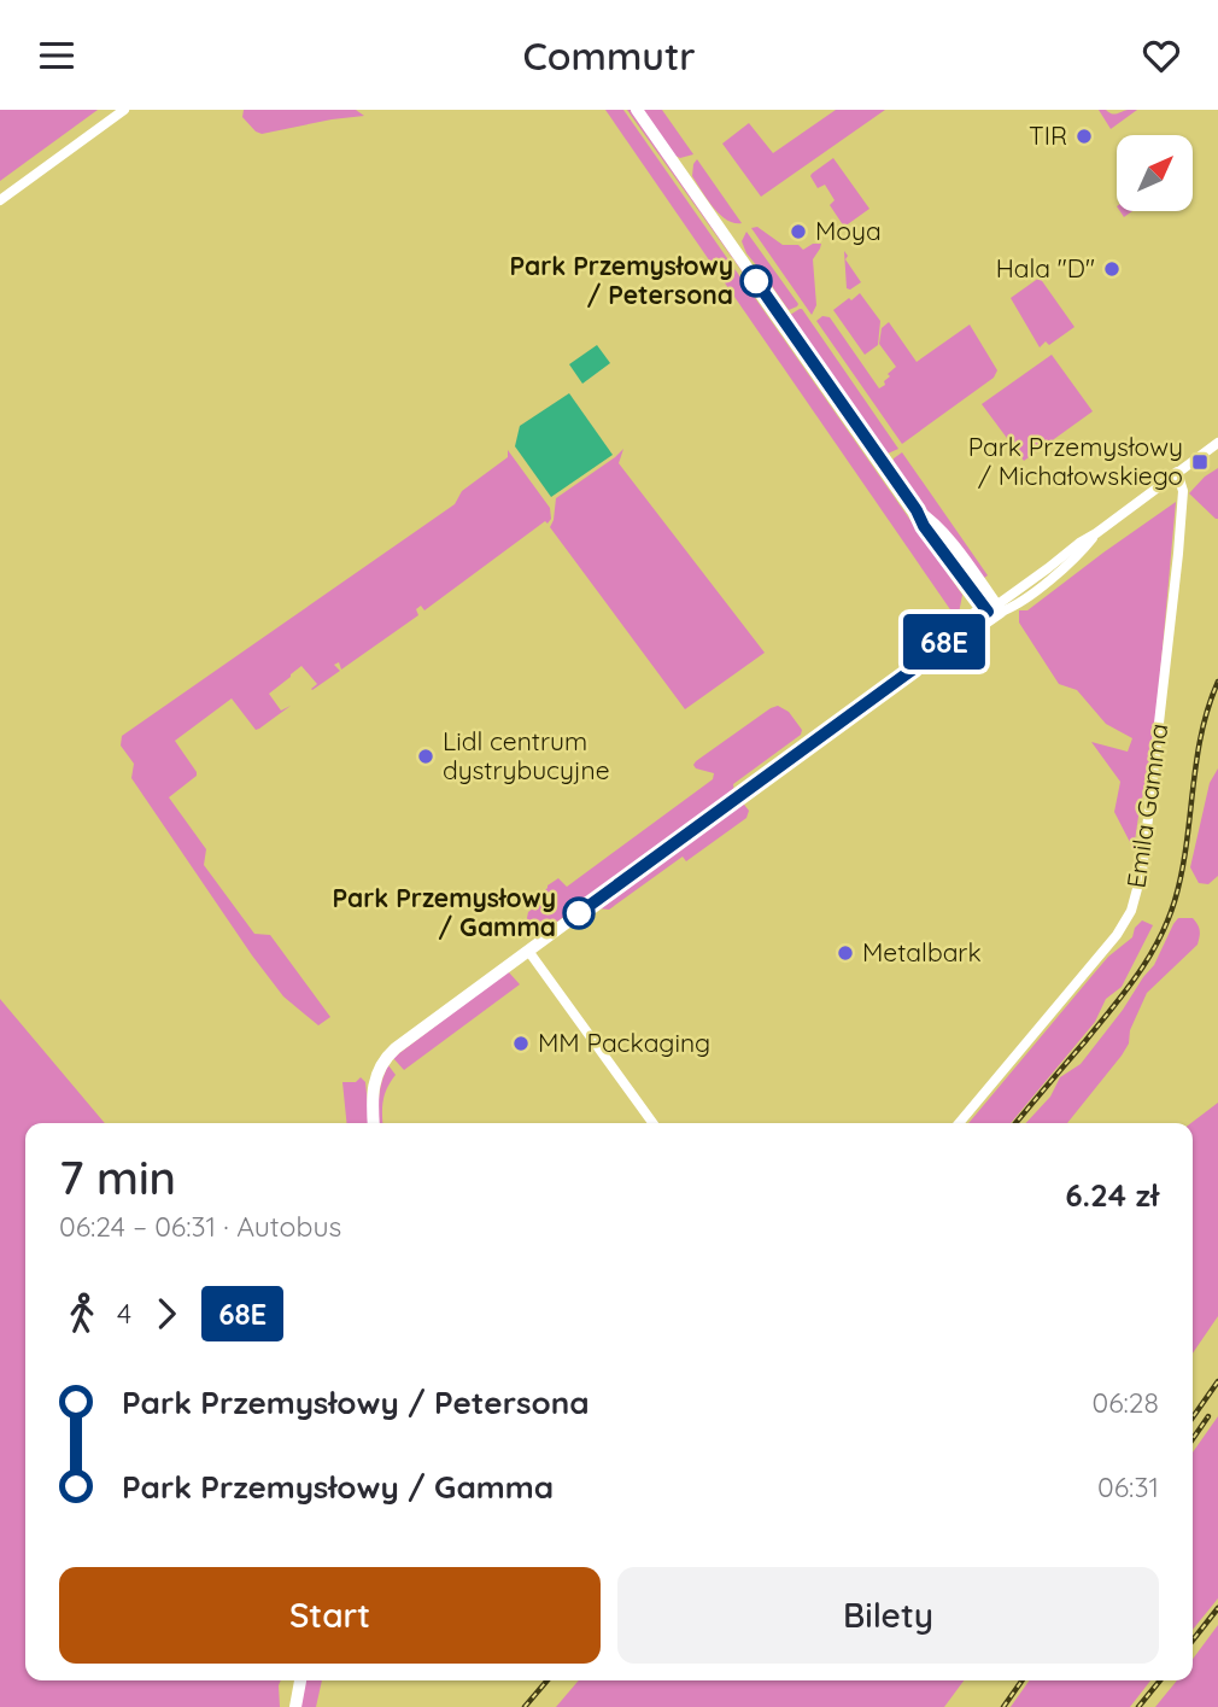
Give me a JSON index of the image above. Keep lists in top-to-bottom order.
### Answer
{
  "streets": {
    "street": ["Emila Gamma"]
  },
  "places": {
    "other": [
      "TIR",
      "Moya",
      "Hala \"D\"",
      "Park Przemysłowy / Petersona",
      "Lidl centrum dystrybucyjne",
      "Park Przemysłowy / Gamma",
      "Metalbark",
      "MM Packaging"
    ],
    "transit": ["Park Przemysłowy / Michałowskiego"]
  },
  "lines": ["bus line 68E"],
  "north": "top right",
  "page": {
    "header": "Commutr",
    "on_map": "68E",
    "heading": ["7 min", "06:24 – 06:31 · Autobus", "6.24 zł"],
    "legs": ["4", "68E"],
    "list": [
      {
        "name": "Park Przemysłowy / Petersona",
        "value": "06:28"
      },
      {
        "name": "Park Przemysłowy / Gamma",
        "value": "06:31"
      }
    ],
    "buttons": ["Start", "Bilety"]
  }
}
